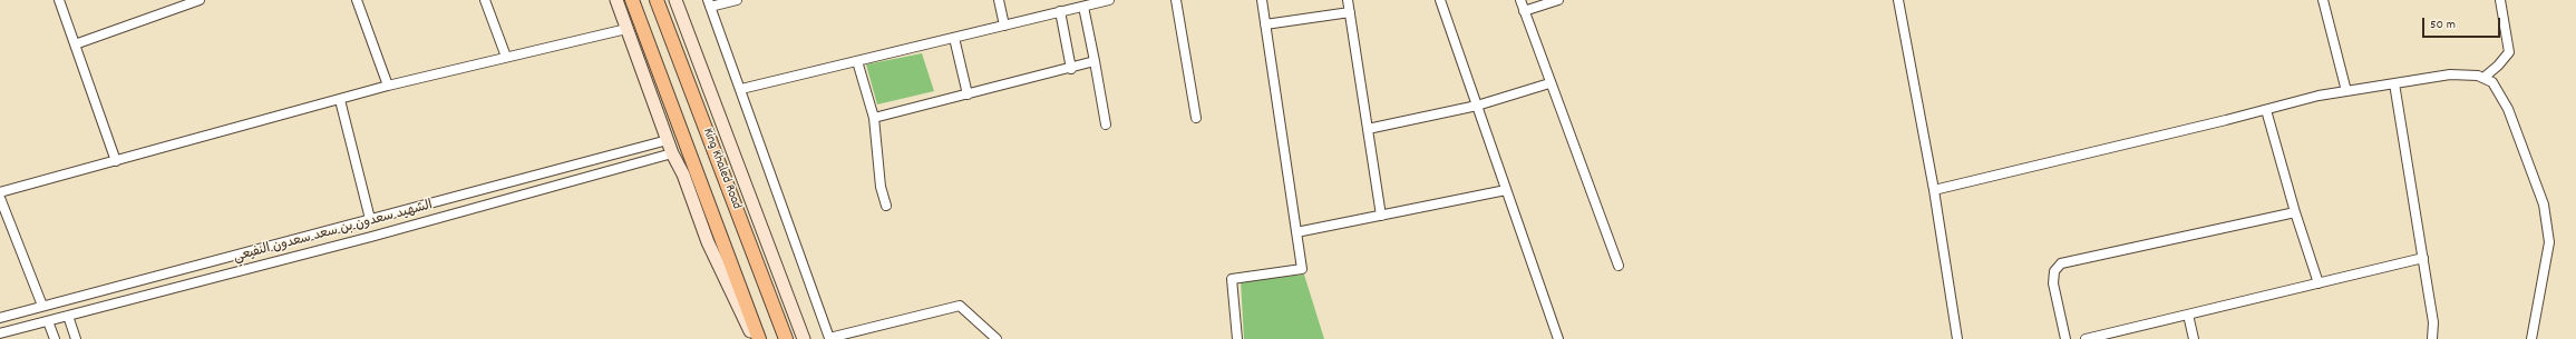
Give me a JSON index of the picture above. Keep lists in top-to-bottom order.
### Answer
{
  "streets": {
    "main road": ["King Khaled Road"],
    "street": ["الشهيد سعدون بن سعد سعدون النفيعي"]
  },
  "scale_bar": "50 m"
}
